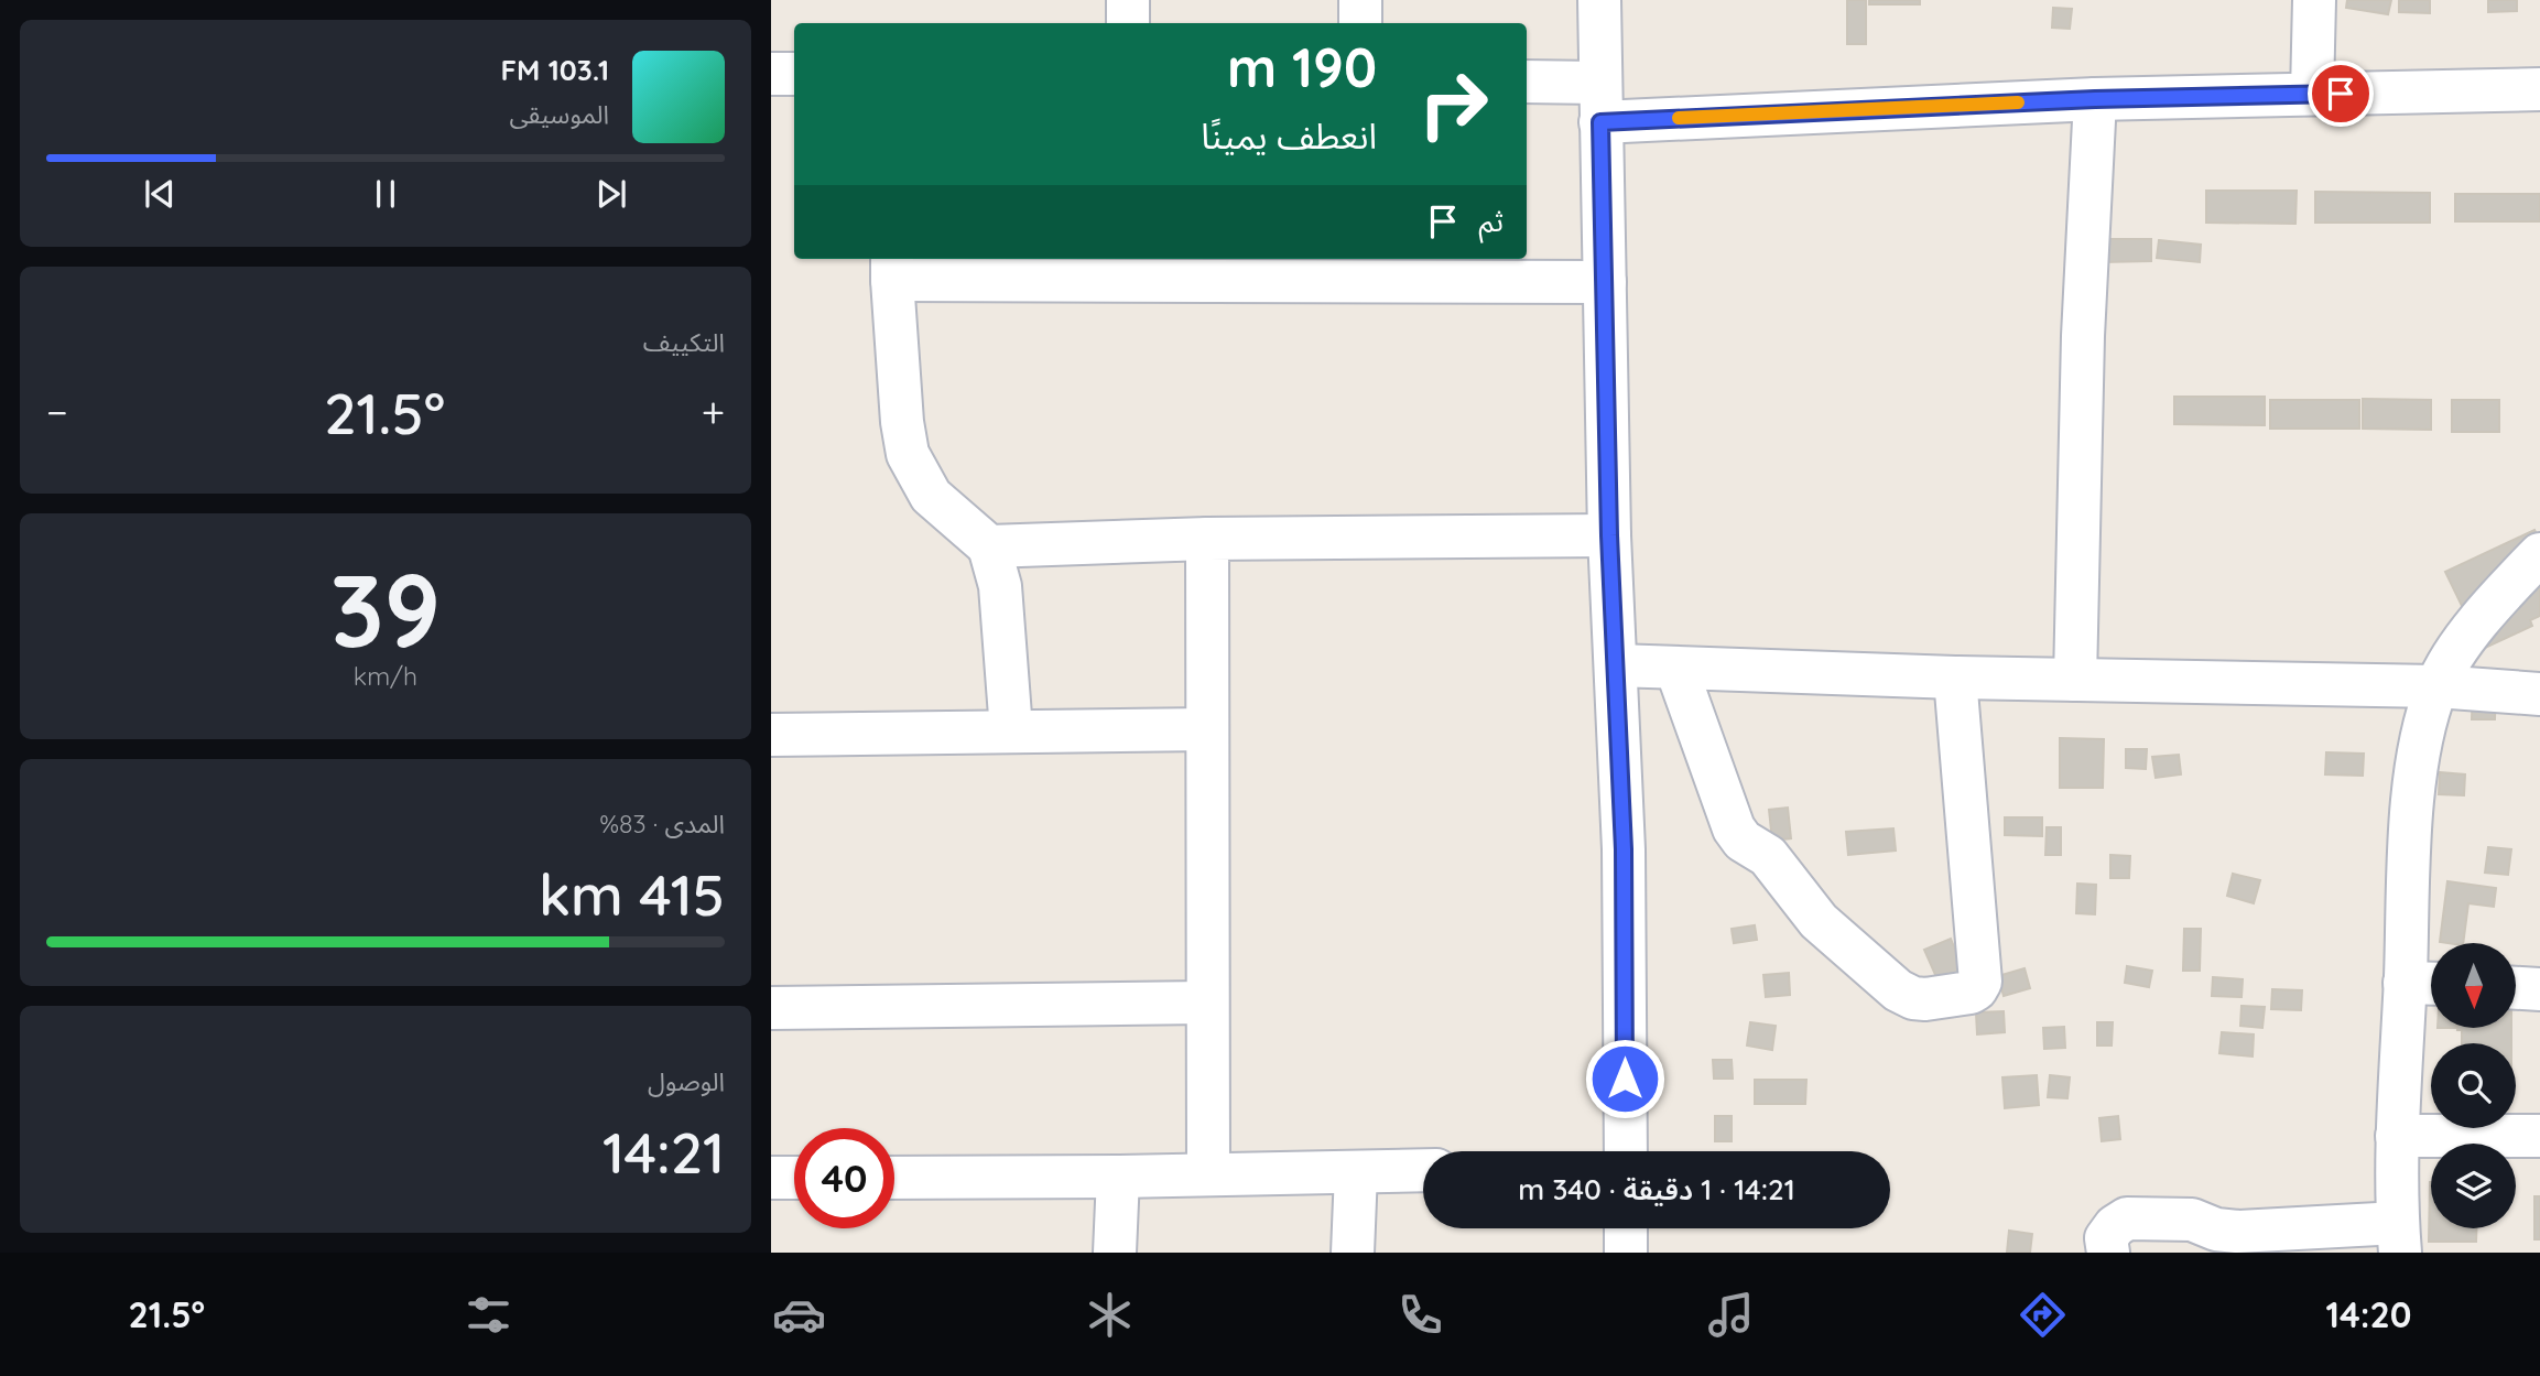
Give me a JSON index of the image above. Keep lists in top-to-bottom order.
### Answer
{
  "north": "bottom",
  "page": {
    "turn": ["190 m", "انعطف يمينًا"],
    "song": ["103.1 FM", "الموسيقى"],
    "then": "ثم",
    "tile": [
      "التكييف",
      ["39", "km/h"],
      ["المدى · 83%", "415 km"],
      ["الوصول", "14:21"]
    ],
    "heat": ["−", "21.5°", "+"],
    "limit": "40",
    "trip": "14:21 · 1 دقيقة · 340 m",
    "tabs": ["14:20", "21.5°"]
  }
}
